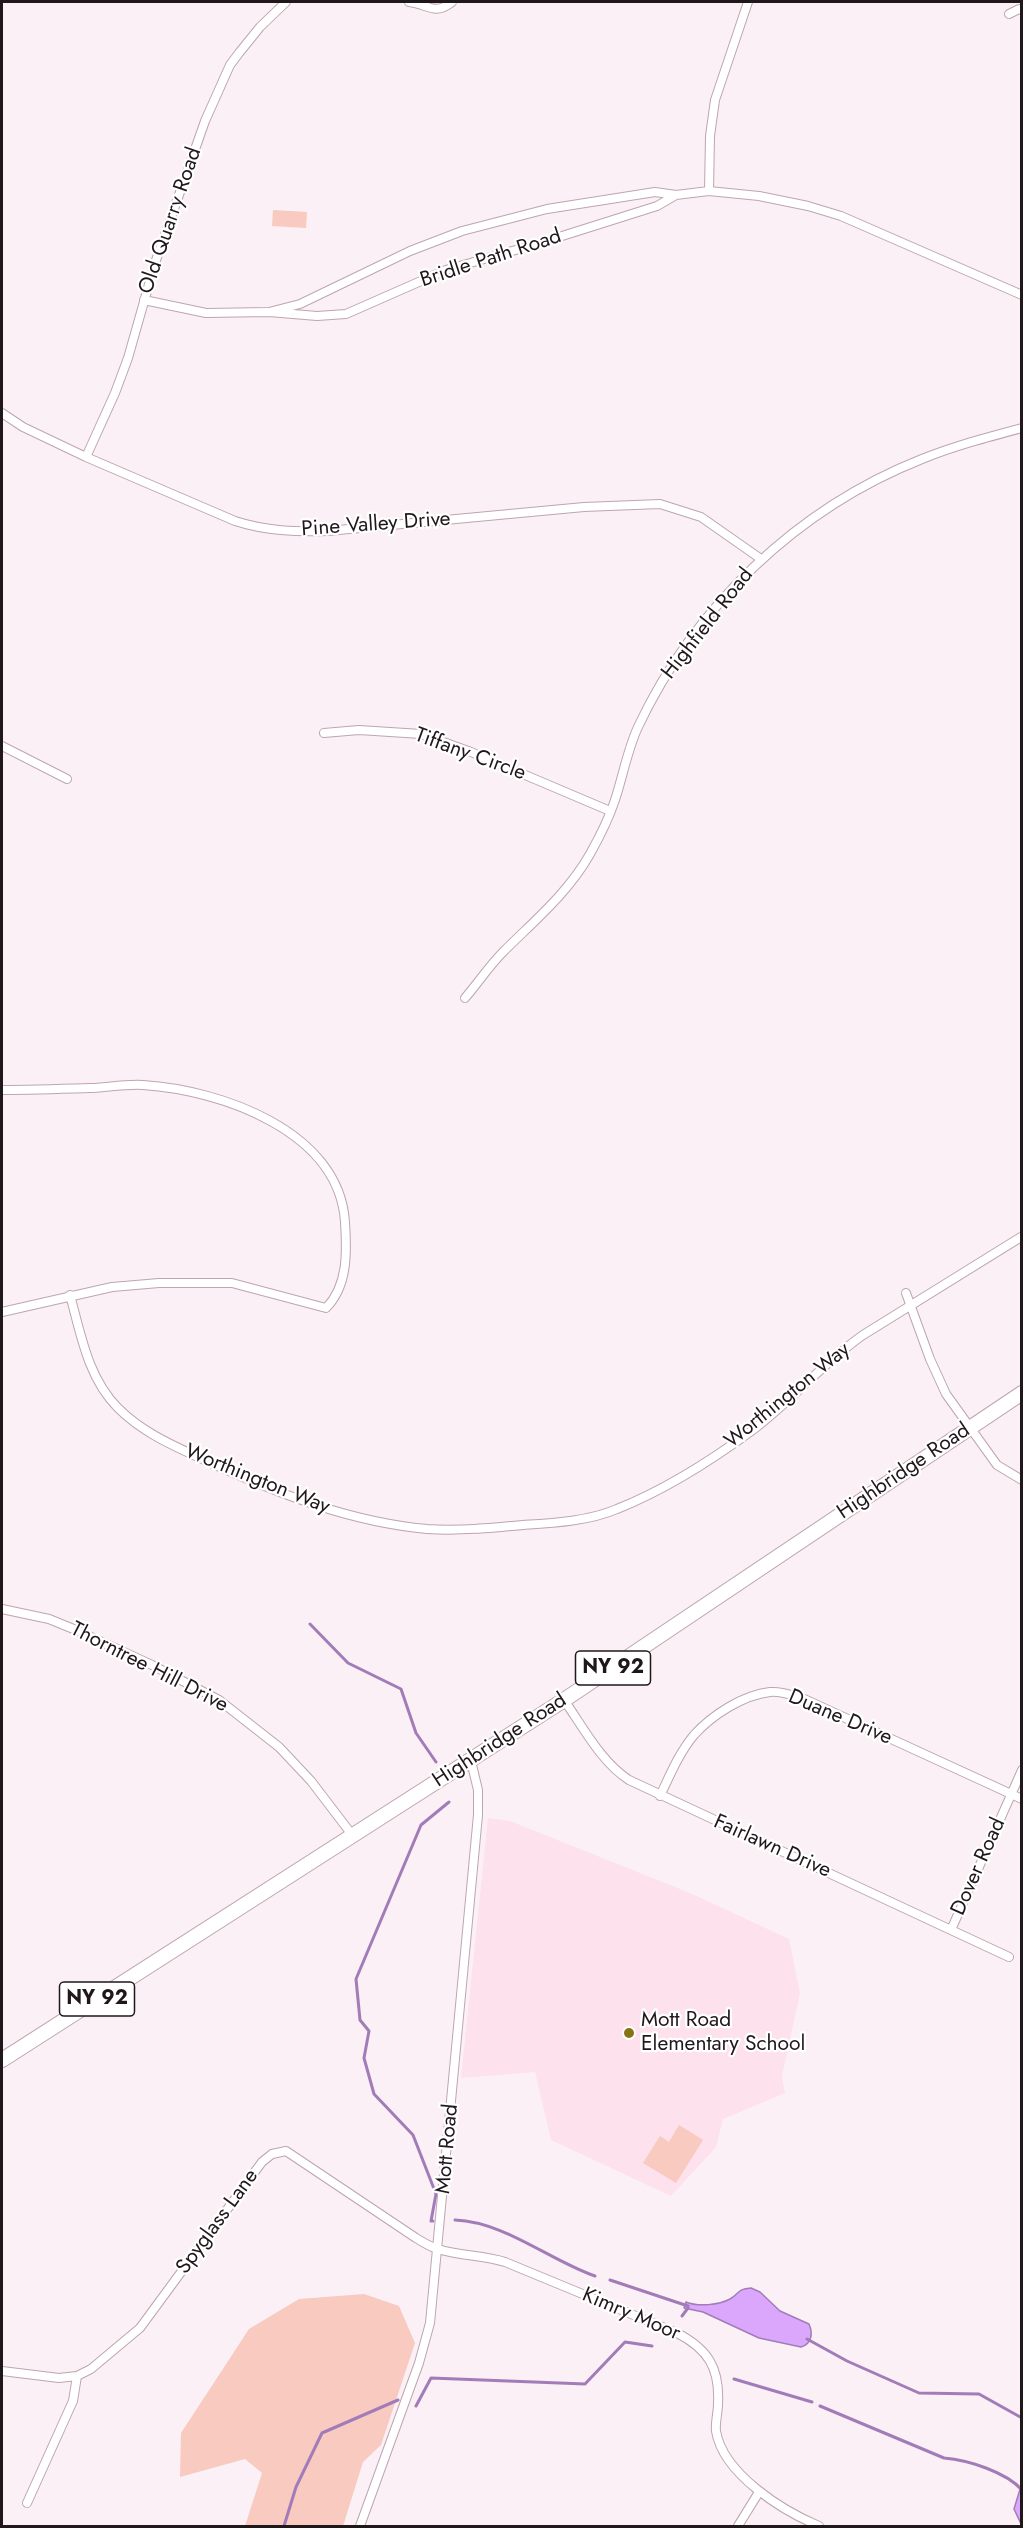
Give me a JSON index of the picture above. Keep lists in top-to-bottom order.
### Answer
{
  "streets": {
    "highway": ["Highbridge Road", "NY 92"],
    "street": [
      "Old Quarry Road",
      "Bridle Path Road",
      "Pine Valley Drive",
      "Highfield Road",
      "Tiffany Circle",
      "Worthington Way",
      "Thorntree Hill Drive",
      "Duane Drive",
      "Fairlawn Drive",
      "Dover Road",
      "Mott Road",
      "Spyglass Lane",
      "Kimry Moor"
    ]
  },
  "crossings": [
    ["Old Quarry Road", "Bridle Path Road"],
    ["Old Quarry Road", "Pine Valley Drive"],
    ["Pine Valley Drive", "Highfield Road"],
    ["Highfield Road", "Tiffany Circle"],
    ["Highbridge Road", "Thorntree Hill Drive"],
    ["Highbridge Road", "Fairlawn Drive"],
    ["Highbridge Road", "Mott Road"],
    ["Duane Drive", "Fairlawn Drive"],
    ["Duane Drive", "Dover Road"],
    ["Fairlawn Drive", "Dover Road"],
    ["Mott Road", "Spyglass Lane"],
    ["Mott Road", "Kimry Moor"],
    ["Spyglass Lane", "Kimry Moor"]
  ],
  "places": ["Mott Road Elementary School"]
}
